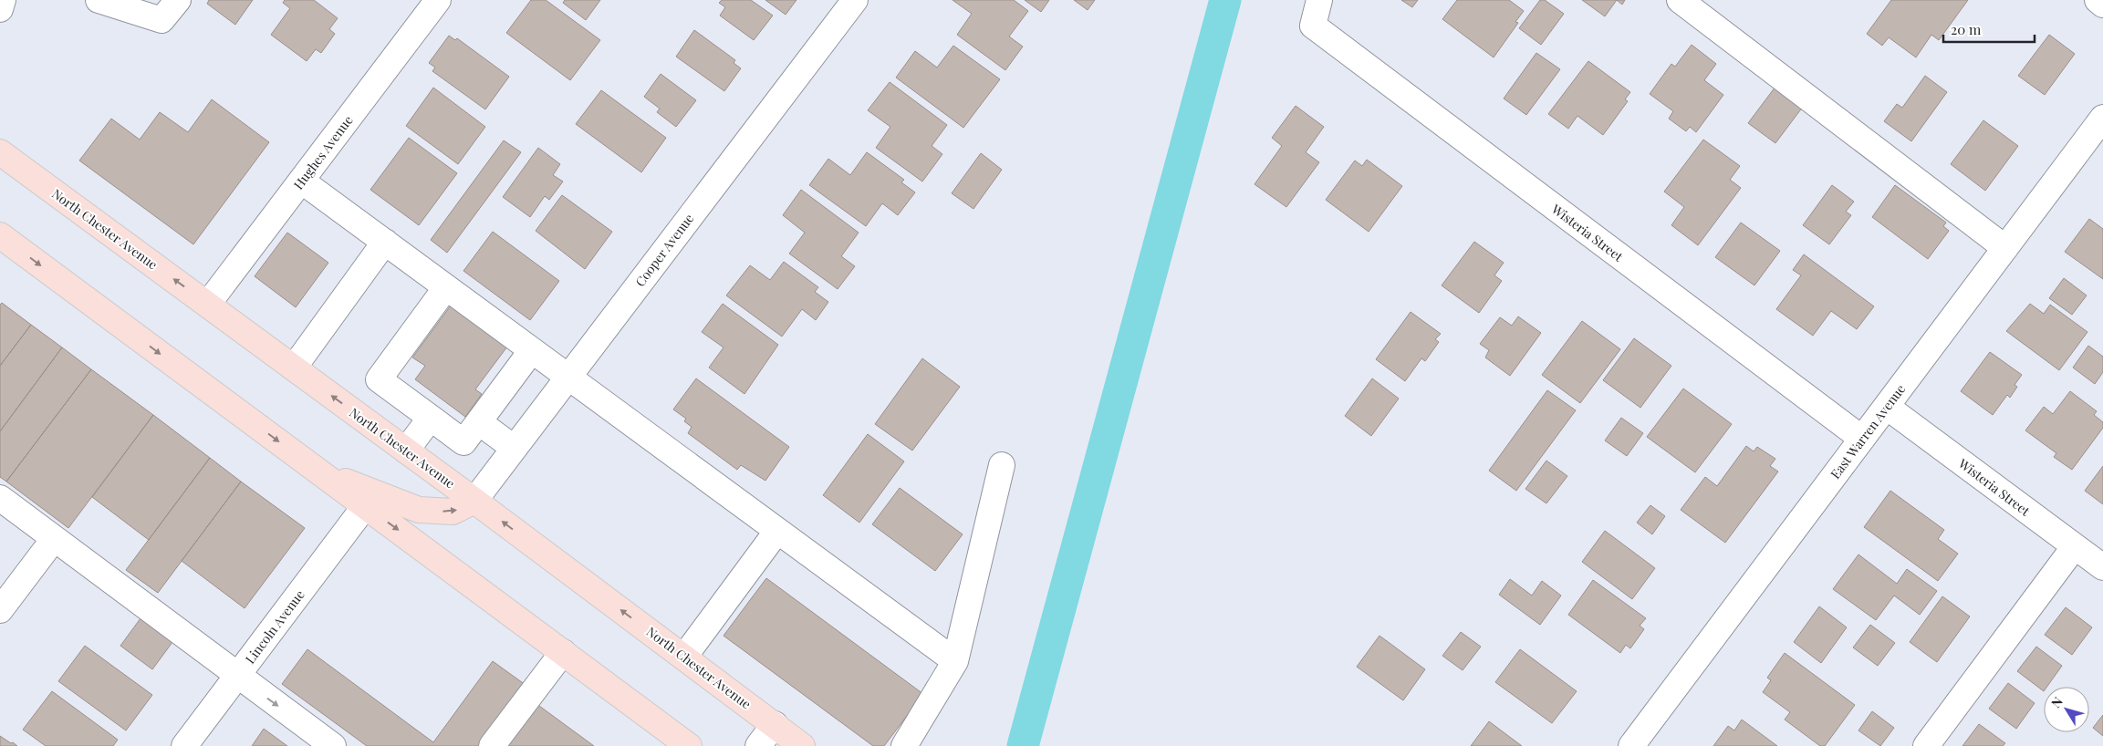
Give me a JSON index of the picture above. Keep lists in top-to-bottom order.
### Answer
{
  "streets": {
    "main road": ["North Chester Avenue"],
    "street": [
      "Hughes Avenue",
      "Wisteria Street",
      "Cooper Avenue",
      "East Warren Avenue",
      "Lincoln Avenue"
    ]
  },
  "crossings": [
    ["Hughes Avenue", "North Chester Avenue"],
    ["North Chester Avenue", "Cooper Avenue"],
    ["Wisteria Street", "East Warren Avenue"]
  ],
  "scale_bar": "20 m",
  "north": "top left"
}
